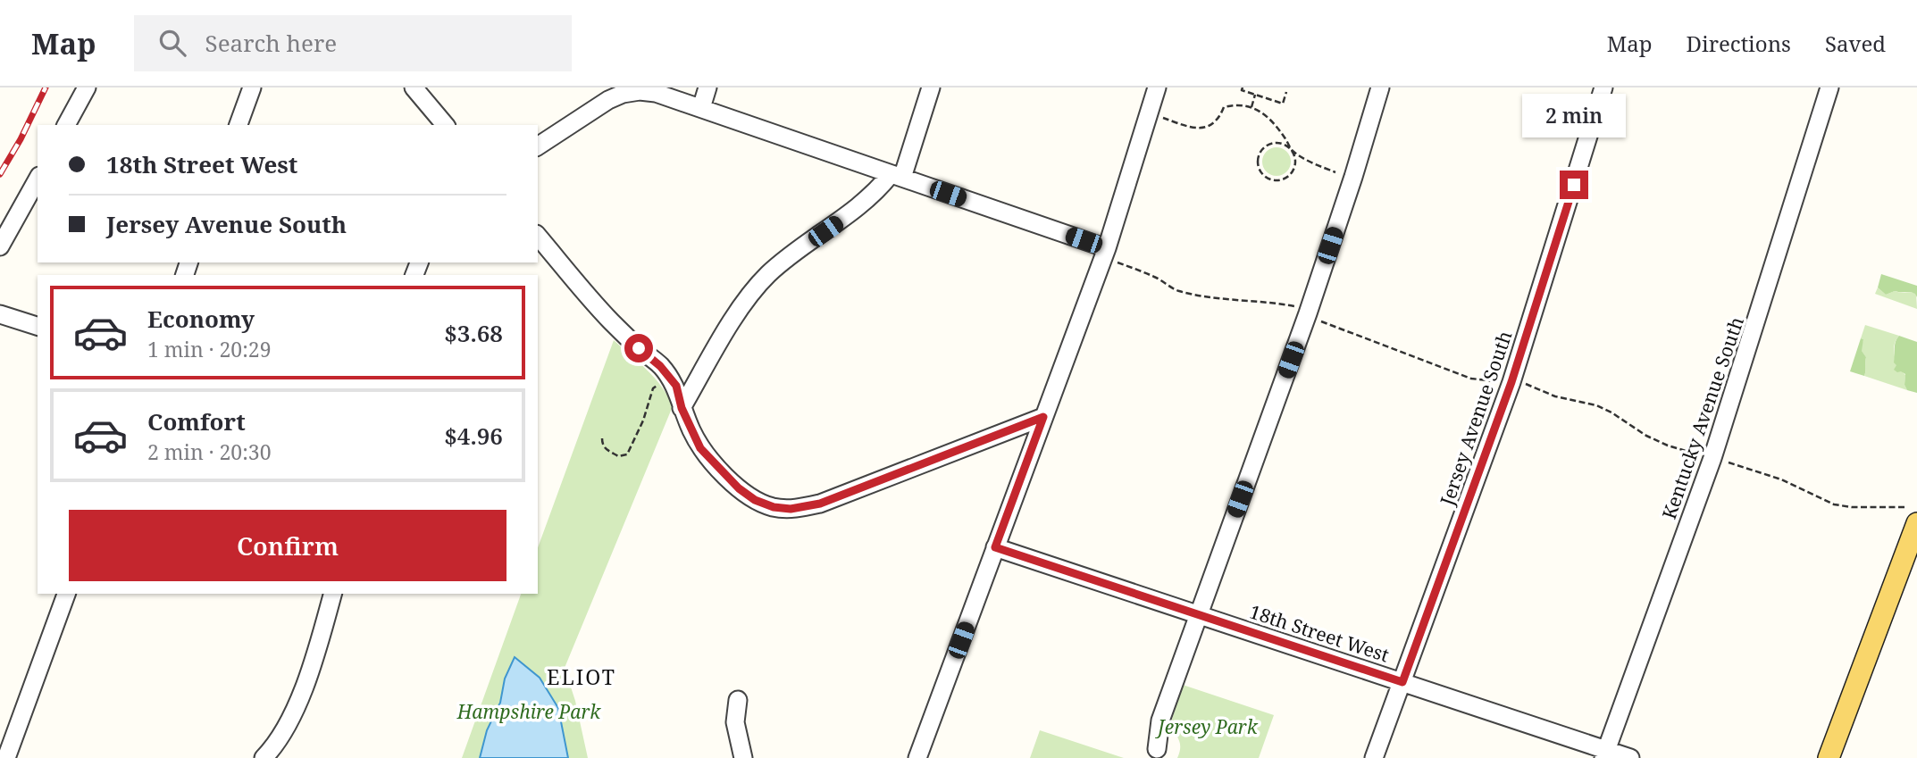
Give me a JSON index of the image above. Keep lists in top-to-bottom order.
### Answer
{
  "streets": {
    "street": ["Jersey Avenue South", "Kentucky Avenue South", "18th Street West"]
  },
  "crossings": [
    ["Jersey Avenue South", "18th Street West"],
    ["Kentucky Avenue South", "18th Street West"]
  ],
  "districts": ["ELIOT"],
  "parks": ["Hampshire Park", "Jersey Park"],
  "page": {
    "header": "Map",
    "search": "Search here",
    "nav": ["Map", "Directions", "Saved"],
    "bubble": "2 min",
    "banner": ["18th Street West", "Jersey Avenue South"],
    "list": [
      {
        "name": "Economy",
        "note": "1 min · 20:29",
        "value": "$3.68"
      },
      {
        "name": "Comfort",
        "note": "2 min · 20:30",
        "value": "$4.96"
      }
    ],
    "buttons": "Confirm"
  }
}
